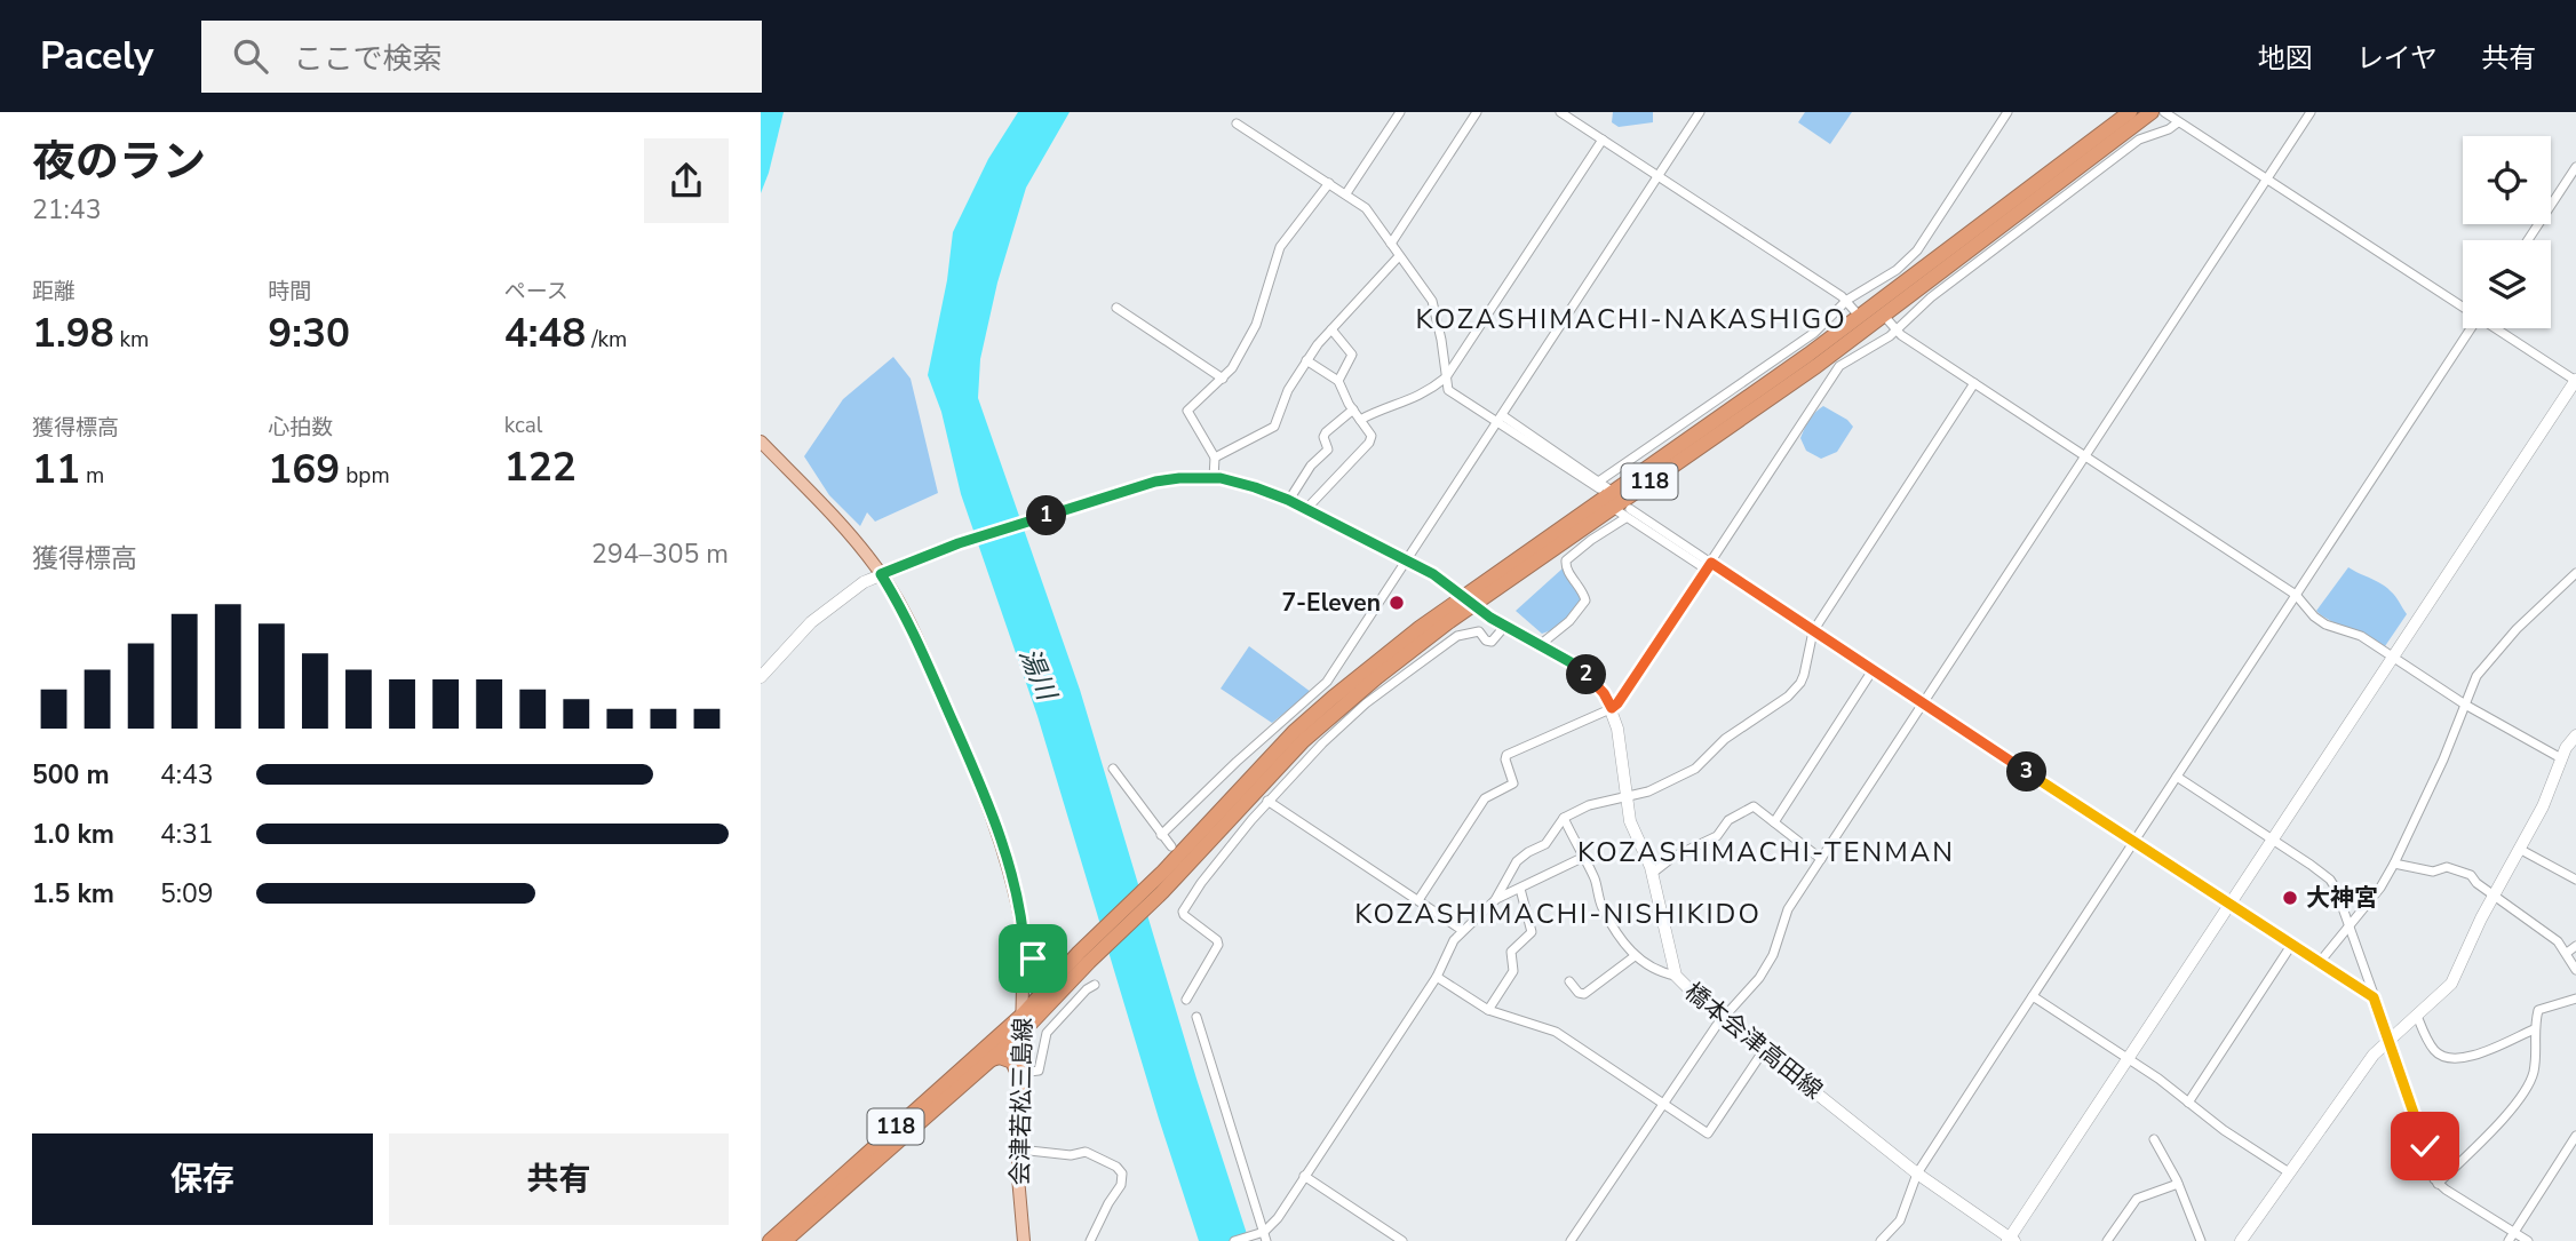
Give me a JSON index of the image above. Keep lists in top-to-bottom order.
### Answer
{
  "streets": {
    "highway": ["118"],
    "main road": ["橋本会津高田線", "会津若松三島線"]
  },
  "crossings": [
    ["118", "橋本会津高田線"],
    ["118", "会津若松三島線"],
    ["橋本会津高田線", "会津若松三島線"]
  ],
  "districts": ["KOZASHIMACHI-NAKASHIGO", "KOZASHIMACHI-TENMAN", "KOZASHIMACHI-NISHIKIDO"],
  "water": ["湯川"],
  "places": ["7-Eleven", "大神宮"],
  "page": {
    "header": "Pacely",
    "search": "ここで検索",
    "nav": ["地図", "レイヤ", "共有"],
    "heading": ["夜のラン", "21:43"],
    "stats": [
      ["距離", "1.98 km"],
      ["時間", "9:30"],
      ["ペース", "4:48 /km"],
      ["獲得標高", "11 m"],
      ["心拍数", "169 bpm"],
      ["kcal", "122"]
    ],
    "pins": ["1", "2", "3"],
    "chart": ["獲得標高", "294–305 m"],
    "list": [
      {
        "name": "500 m",
        "note": "4:43"
      },
      {
        "name": "1.0 km",
        "note": "4:31"
      },
      {
        "name": "1.5 km",
        "note": "5:09"
      }
    ],
    "buttons": ["保存", "共有"]
  }
}
